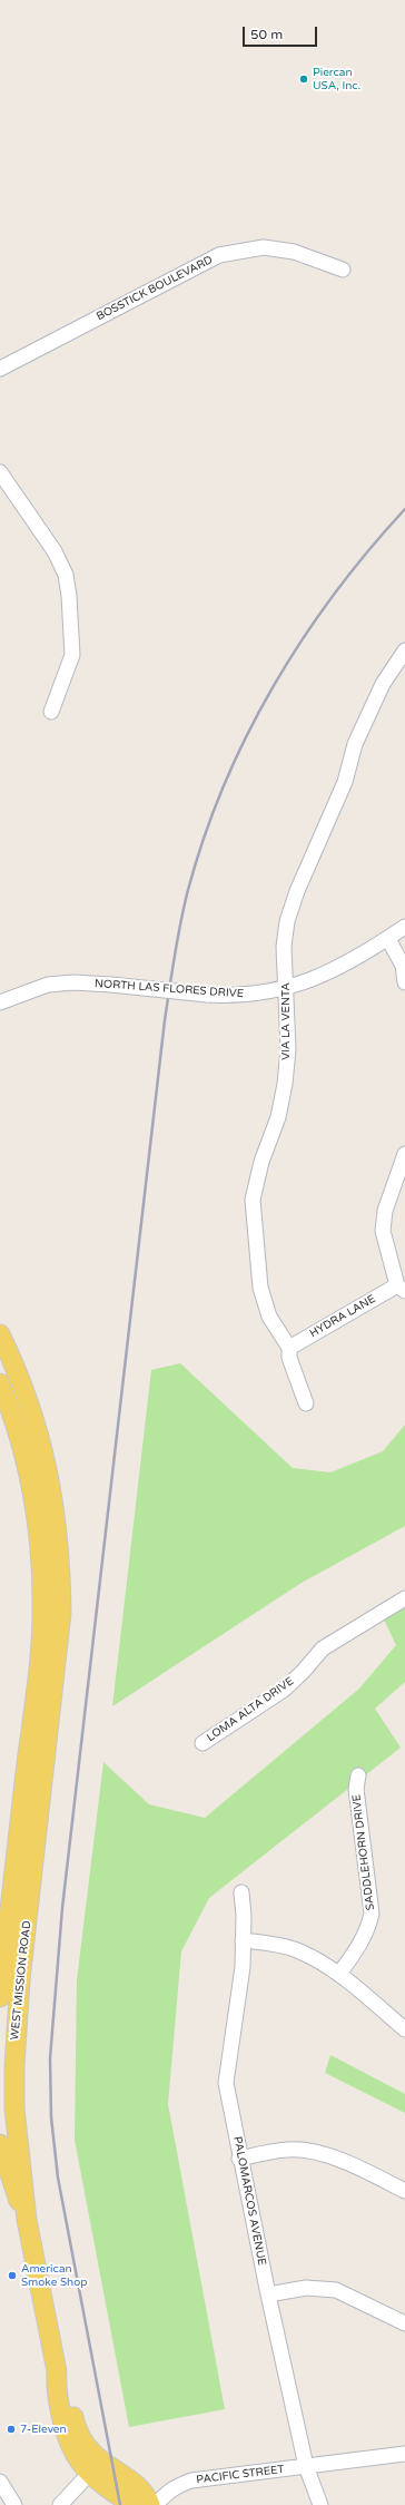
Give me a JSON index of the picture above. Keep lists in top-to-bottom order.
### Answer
{
  "streets": {
    "main road": ["WEST MISSION ROAD"],
    "street": [
      "BOSSTICK BOULEVARD",
      "NORTH LAS FLORES DRIVE",
      "VIA LA VENTA",
      "HYDRA LANE",
      "LOMA ALTA DRIVE",
      "SADDLEHORN DRIVE",
      "PALOMARCOS AVENUE",
      "PACIFIC STREET"
    ]
  },
  "crossings": [
    ["NORTH LAS FLORES DRIVE", "VIA LA VENTA"],
    ["VIA LA VENTA", "HYDRA LANE"],
    ["PALOMARCOS AVENUE", "PACIFIC STREET"]
  ],
  "places": ["Piercan USA, Inc.", "American Smoke Shop", "7-Eleven"],
  "scale_bar": "50 m"
}
